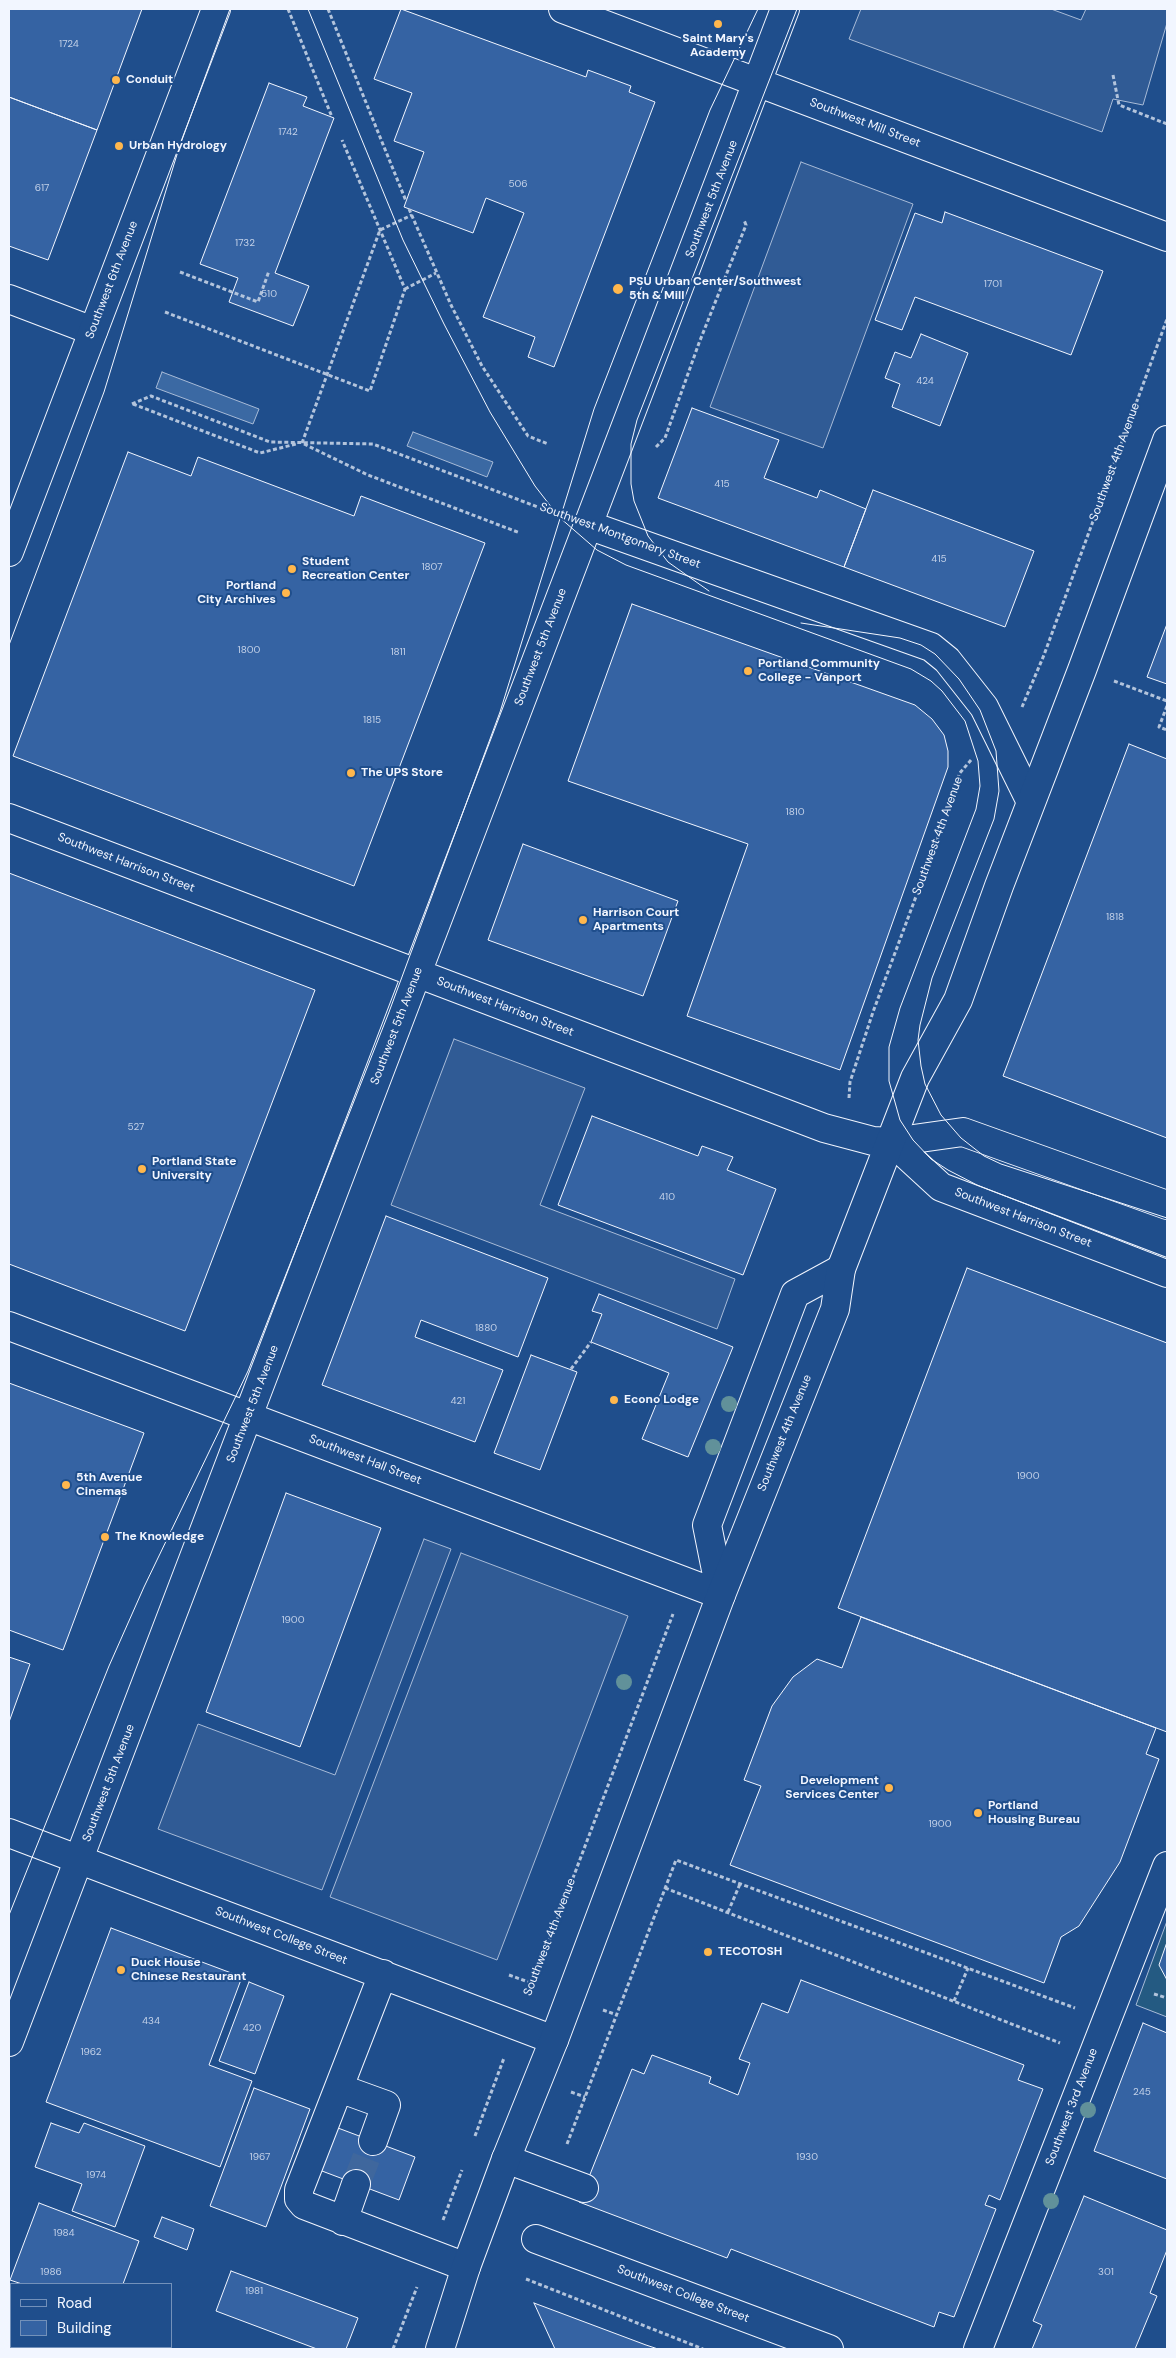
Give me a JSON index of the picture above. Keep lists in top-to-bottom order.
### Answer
{
  "streets": {
    "street": [
      "Southwest Mill Street",
      "Southwest 5th Avenue",
      "Southwest 6th Avenue",
      "Southwest 4th Avenue",
      "Southwest Montgomery Street",
      "Southwest Harrison Street",
      "Southwest Hall Street",
      "Southwest College Street",
      "Southwest 3rd Avenue"
    ]
  },
  "crossings": [
    ["Southwest Mill Street", "Southwest 5th Avenue"],
    ["Southwest 5th Avenue", "Southwest Montgomery Street"],
    ["Southwest 5th Avenue", "Southwest Harrison Street"],
    ["Southwest 5th Avenue", "Southwest Hall Street"],
    ["Southwest 5th Avenue", "Southwest College Street"],
    ["Southwest 4th Avenue", "Southwest Montgomery Street"],
    ["Southwest 4th Avenue", "Southwest Harrison Street"],
    ["Southwest 4th Avenue", "Southwest Hall Street"],
    ["Southwest 4th Avenue", "Southwest College Street"]
  ],
  "places": [
    "Saint Mary's Academy",
    "Conduit",
    "Urban Hydrology",
    "PSU Urban Center/Southwest 5th & Mill",
    "Student Recreation Center",
    "Portland City Archives",
    "Portland Community College - Vanport",
    "The UPS Store",
    "Harrison Court Apartments",
    "Portland State University",
    "Econo Lodge",
    "5th Avenue Cinemas",
    "The Knowledge",
    "Development Services Center",
    "Portland Housing Bureau",
    "TECOTOSH",
    "Duck House Chinese Restaurant"
  ],
  "house_numbers": [
    "1724",
    "1742",
    "506",
    "617",
    "1732",
    "1701",
    "510",
    "424",
    "415",
    "415",
    "1807",
    "1800",
    "1811",
    "1815",
    "1810",
    "1818",
    "527",
    "410",
    "1880",
    "421",
    "1900",
    "1900",
    "1900",
    "434",
    "420",
    "1962",
    "245",
    "1967",
    "1930",
    "1974",
    "1984",
    "1986",
    "301",
    "1981"
  ],
  "legend": ["Road", "Building"]
}
